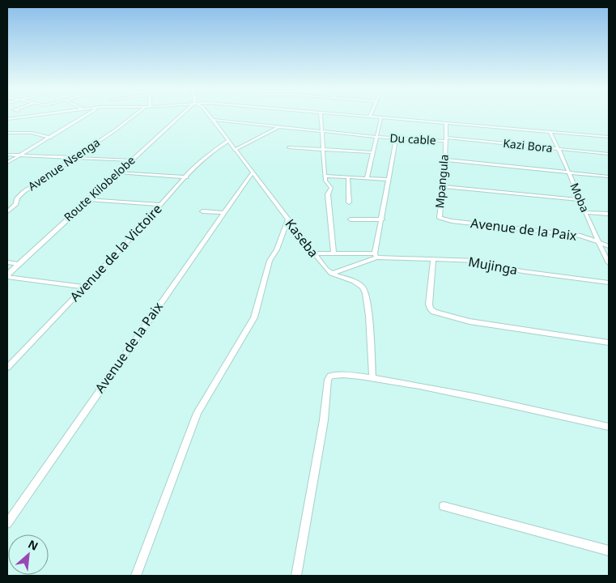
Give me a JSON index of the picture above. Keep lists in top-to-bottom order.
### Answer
{
  "streets": {
    "street": [
      "Du cable",
      "Kazi Bora",
      "Avenue Nsenga",
      "Mpangula",
      "Route Kilobelobe",
      "Moba",
      "Avenue de la Paix",
      "Kaseba",
      "Avenue de la Victoire",
      "Mujinga"
    ]
  },
  "crossings": [
    ["Du cable", "Kazi Bora"],
    ["Du cable", "Mpangula"],
    ["Du cable", "Kaseba"],
    ["Kazi Bora", "Mpangula"],
    ["Kazi Bora", "Moba"],
    ["Mpangula", "Avenue de la Paix"],
    ["Moba", "Avenue de la Paix"],
    ["Avenue de la Paix", "Kaseba"],
    ["Kaseba", "Avenue de la Victoire"],
    ["Kaseba", "Mujinga"]
  ],
  "north": "top right"
}
